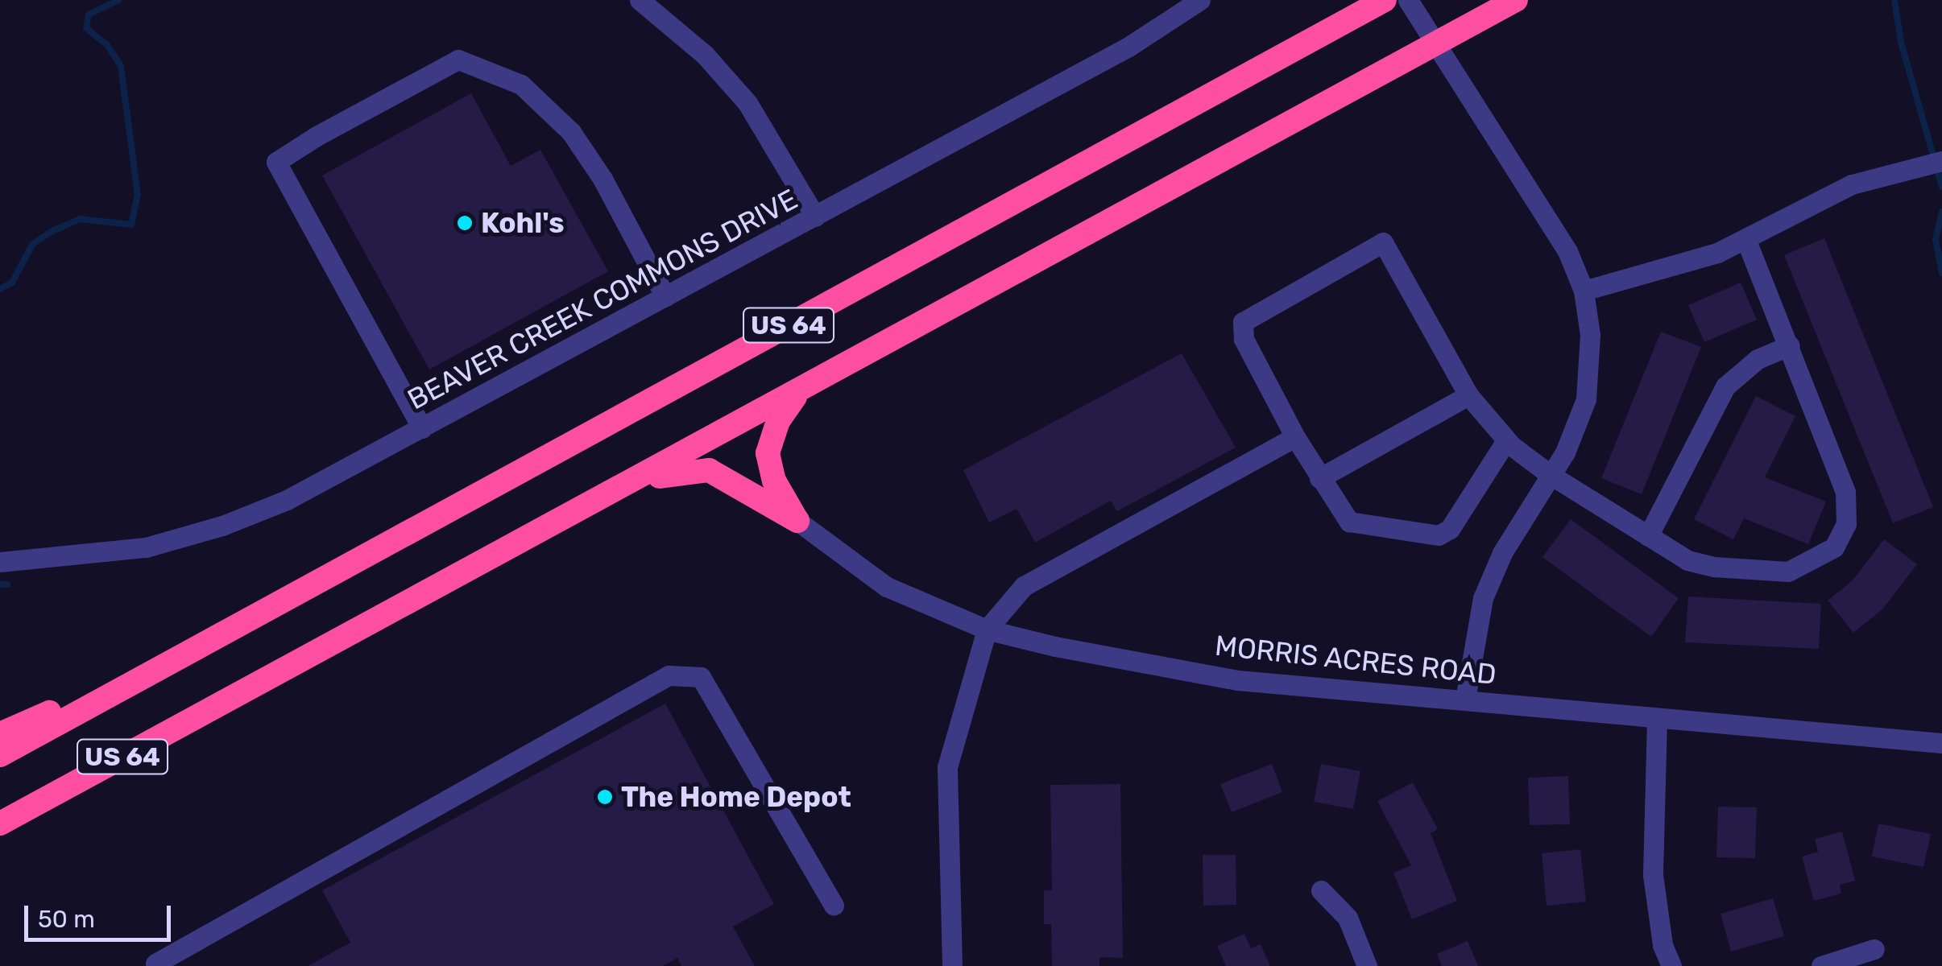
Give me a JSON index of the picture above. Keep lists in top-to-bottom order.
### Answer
{
  "streets": {
    "highway": ["US 64"],
    "street": ["BEAVER CREEK COMMONS DRIVE", "MORRIS ACRES ROAD"]
  },
  "places": ["Kohl's", "The Home Depot"],
  "scale_bar": "50 m"
}
